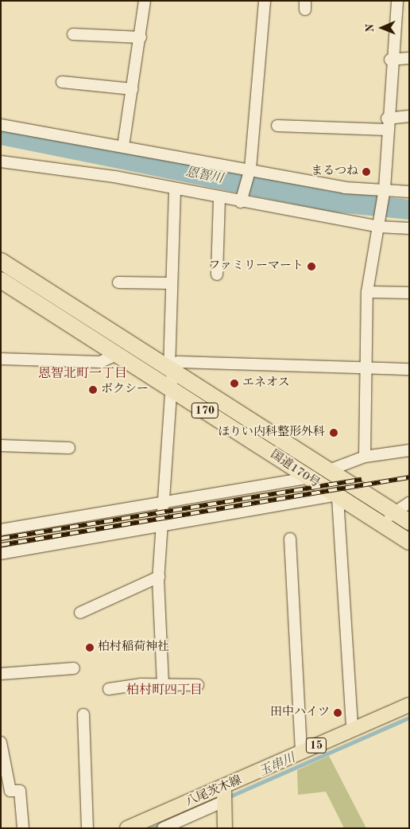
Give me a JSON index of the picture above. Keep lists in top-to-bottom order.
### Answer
{
  "streets": {
    "highway": ["170", "国道170号"],
    "main road": ["15", "八尾茨木線"]
  },
  "districts": ["恩智北町一丁目", "柏村町四丁目"],
  "water": ["恩智川", "玉串川"],
  "places": [
    "まるつね",
    "ファミリーマート",
    "エネオス",
    "ボクシー",
    "ほりい内科整形外科",
    "柏村稲荷神社",
    "田中ハイツ"
  ],
  "north": "left"
}
